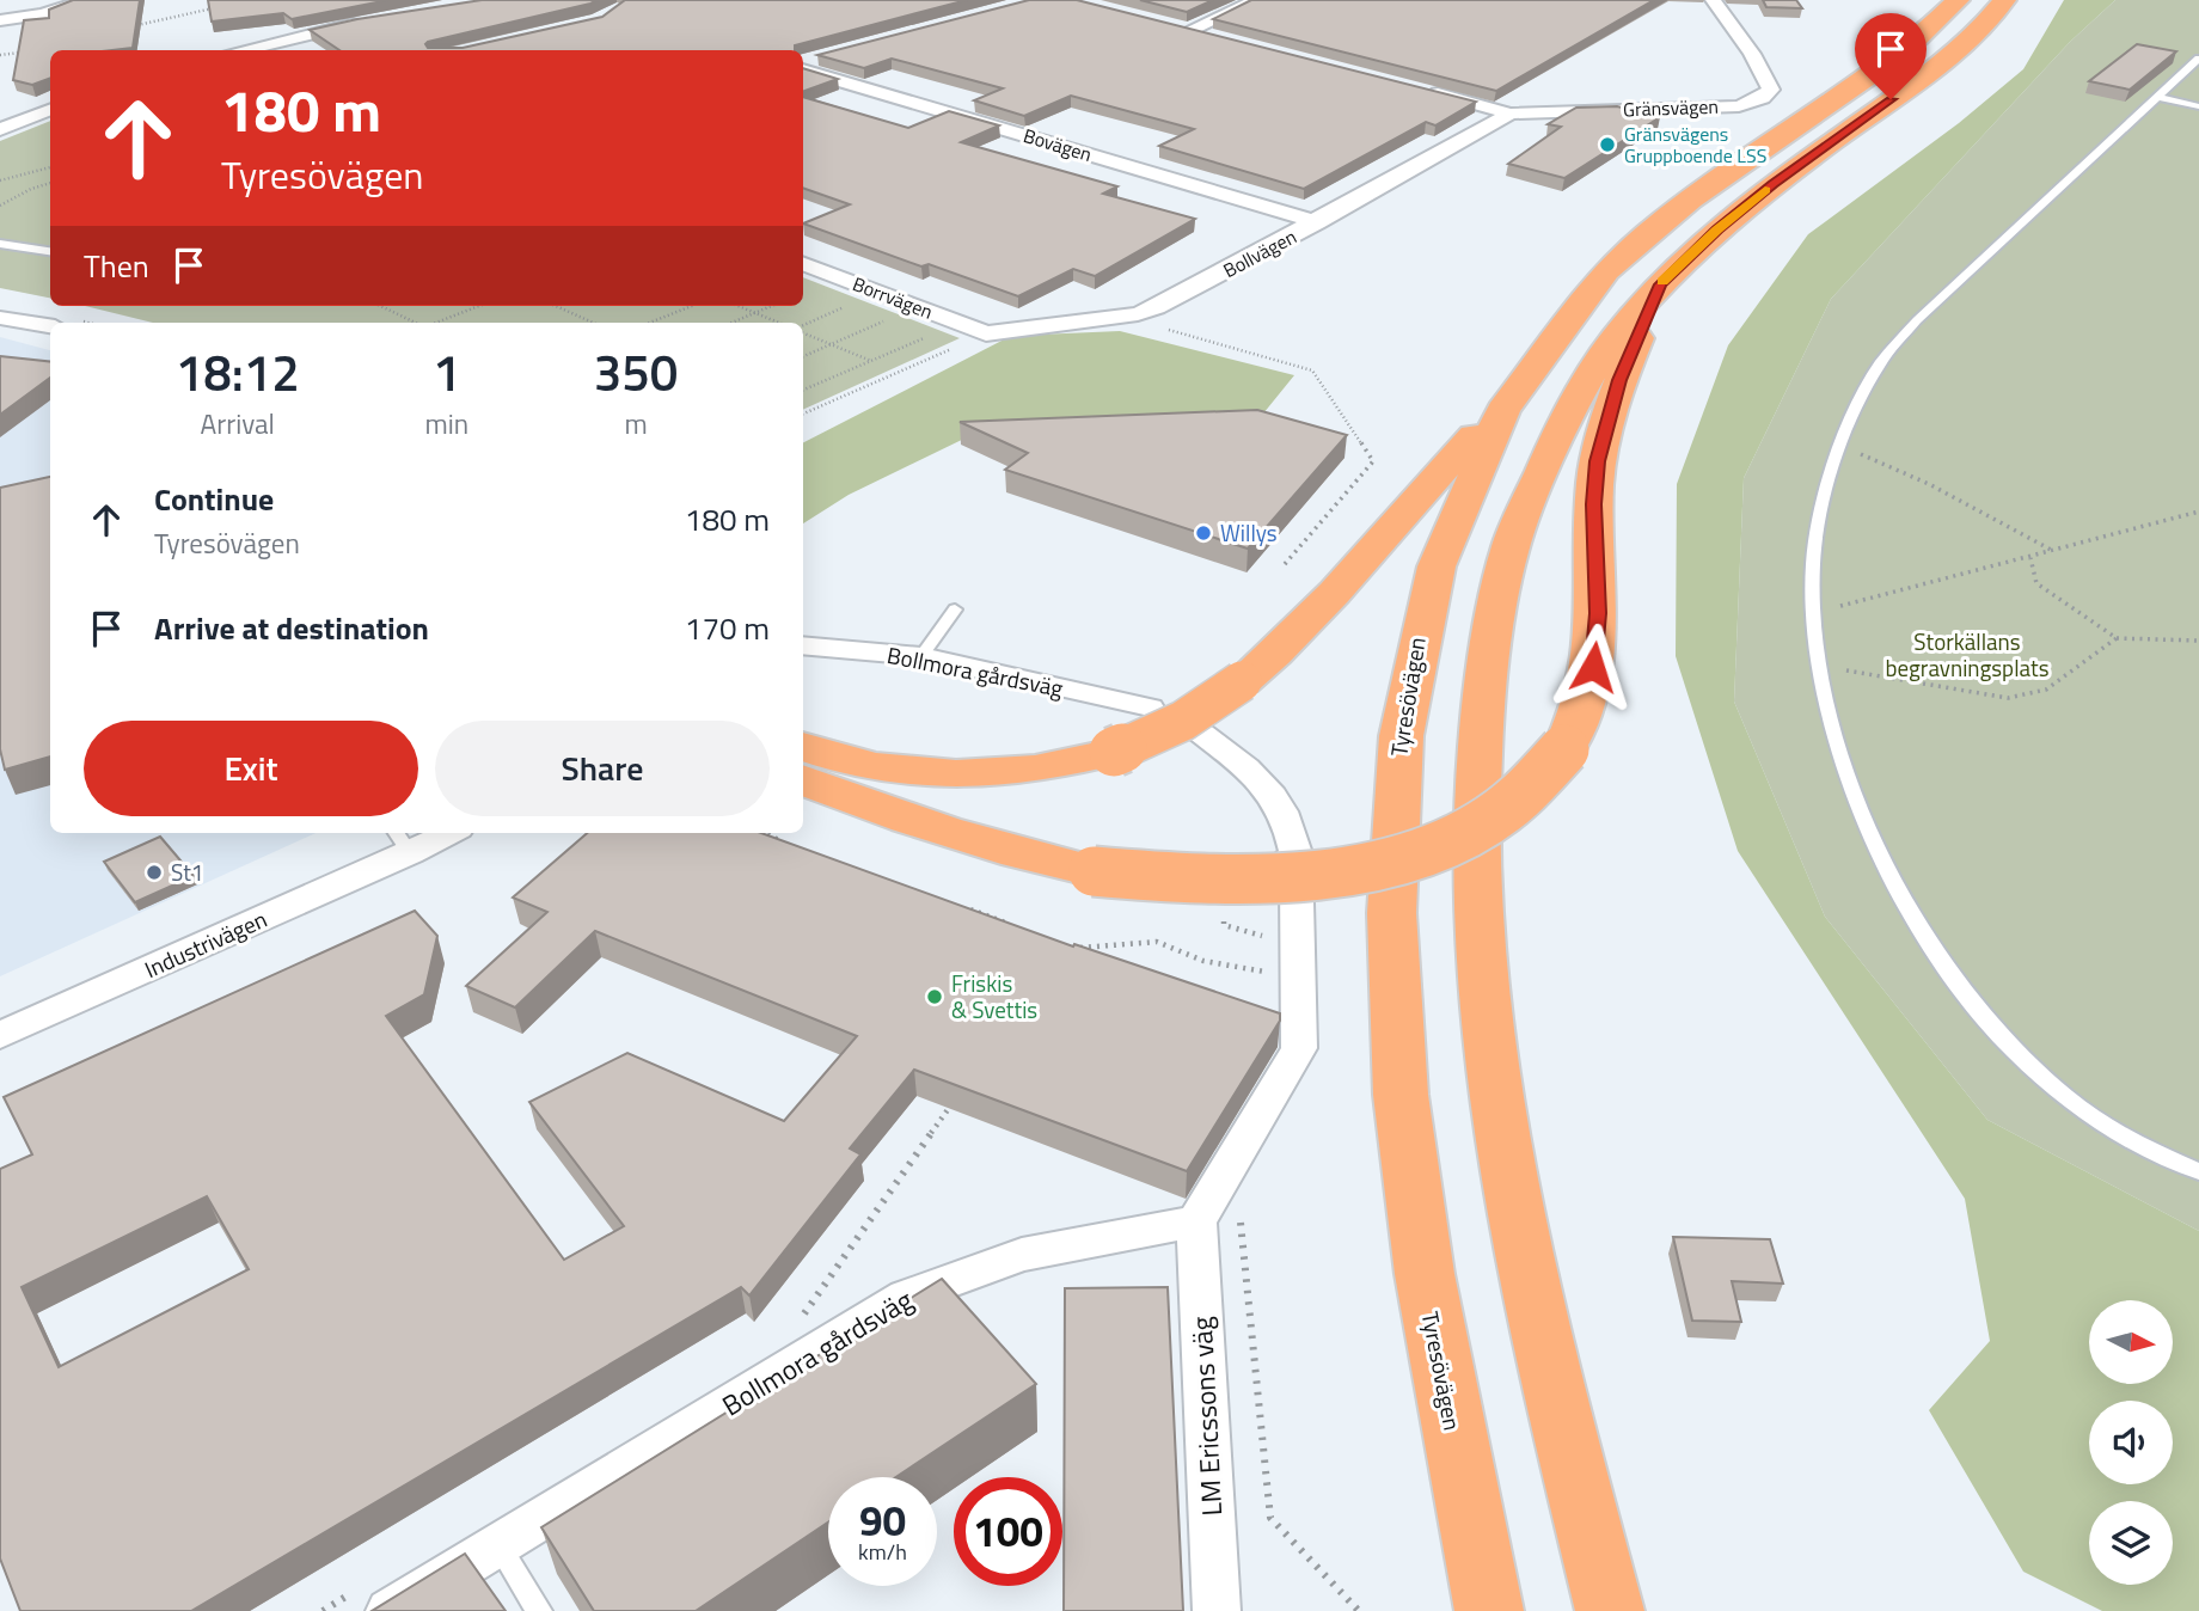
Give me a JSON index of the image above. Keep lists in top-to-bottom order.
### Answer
{
  "streets": {
    "highway": ["Tyresövägen"],
    "street": [
      "Gränsvägen",
      "Bovägen",
      "Bollvägen",
      "Borrvägen",
      "Bollmora gårdsväg",
      "Industrivägen",
      "LM Ericssons väg"
    ]
  },
  "crossings": [
    ["Gränsvägen", "Bollvägen"],
    ["Bovägen", "Bollvägen"],
    ["Bollvägen", "Borrvägen"],
    ["Bollmora gårdsväg", "LM Ericssons väg"]
  ],
  "parks": ["Storkällans begravningsplats"],
  "places": [
    "Gränsvägens Gruppboende LSS",
    "Willys",
    "St1",
    "Friskis & Svettis"
  ],
  "north": "right",
  "page": {
    "turn": ["180 m", "Tyresövägen"],
    "then": "Then",
    "eta": [
      "18:12",
      "Arrival",
      "1",
      "min",
      "350",
      "m"
    ],
    "list": [
      {
        "name": "Continue",
        "note": "Tyresövägen",
        "value": "180 m"
      },
      {
        "name": "Arrive at destination",
        "value": "170 m"
      }
    ],
    "buttons": ["Exit", "Share"],
    "speed": "90 km/h",
    "limit": "100"
  }
}
